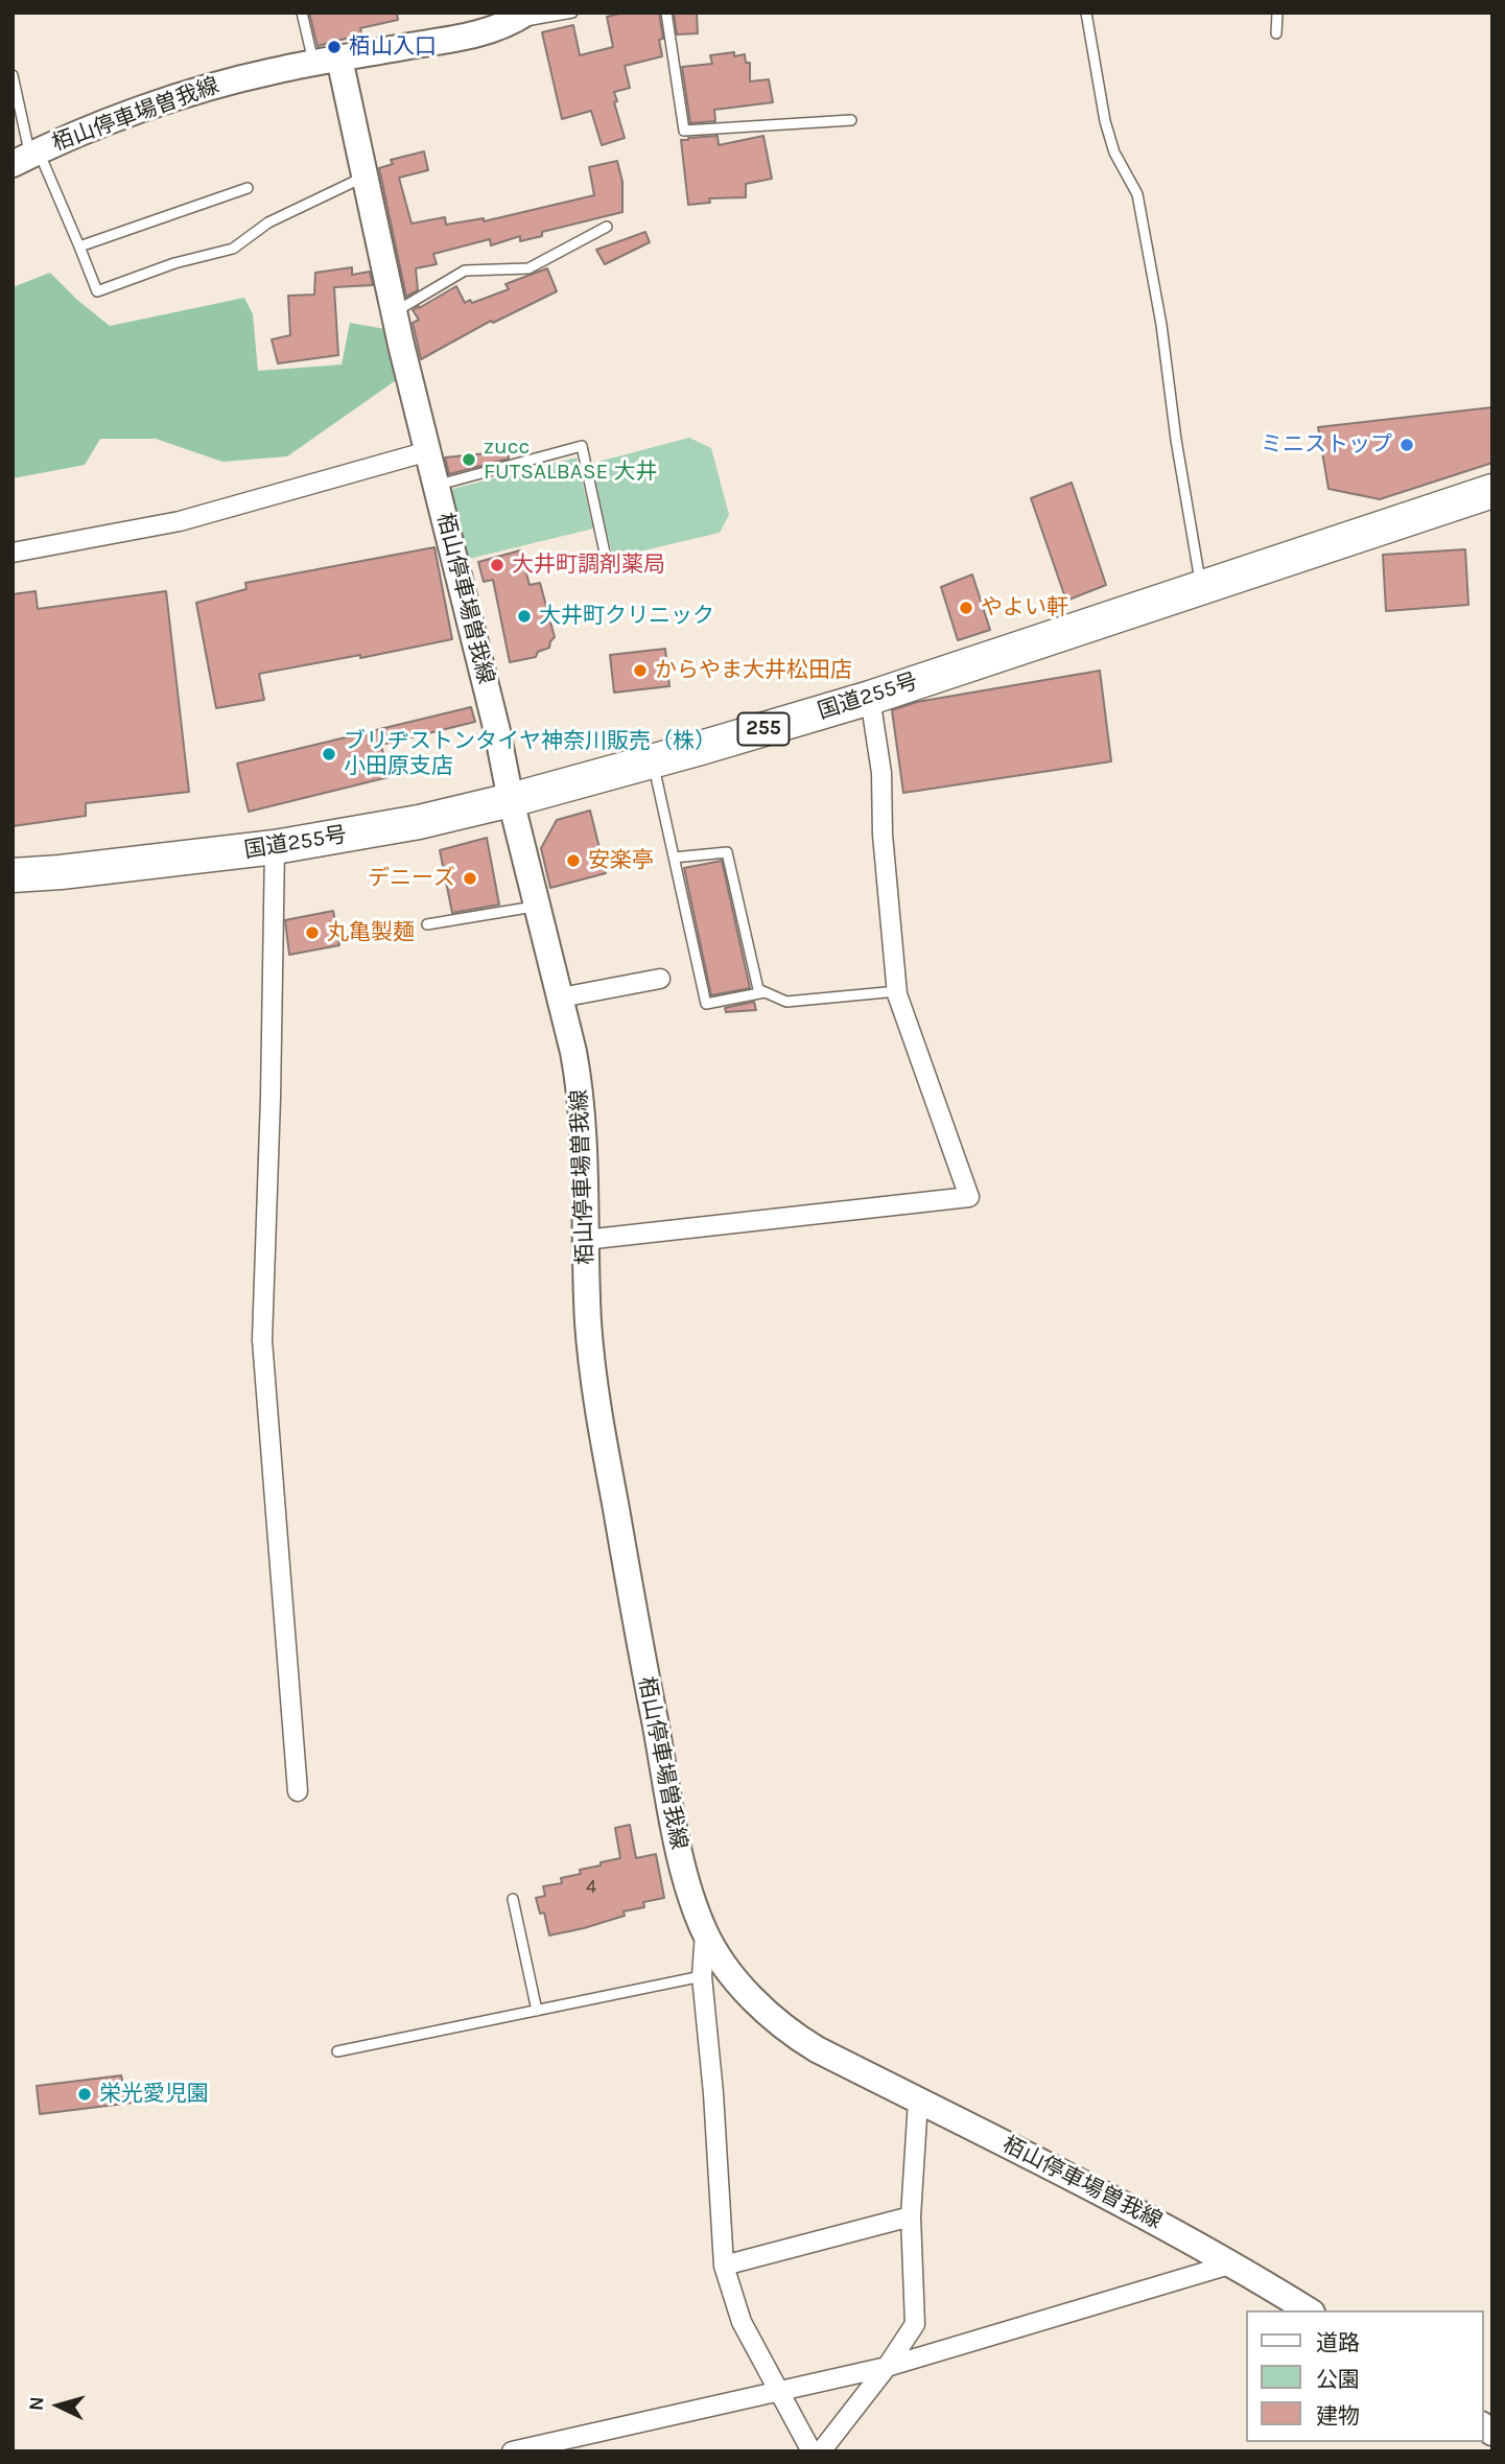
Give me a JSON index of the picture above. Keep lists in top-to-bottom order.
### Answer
{
  "streets": {
    "highway": ["国道255号", "255"],
    "main road": ["栢山停車場曽我線"]
  },
  "crossings": [
    ["栢山停車場曽我線", "国道255号"]
  ],
  "places": [
    "栢山入口",
    "ミニストップ",
    "zucc FUTSALBASE 大井",
    "大井町調剤薬局",
    "やよい軒",
    "大井町クリニック",
    "からやま大井松田店",
    "ブリヂストンタイヤ神奈川販売（株） 小田原支店",
    "安楽亭",
    "デニーズ",
    "丸亀製麺",
    "栄光愛児園"
  ],
  "house_numbers": ["4"],
  "legend": ["道路", "公園", "建物"],
  "north": "left"
}
